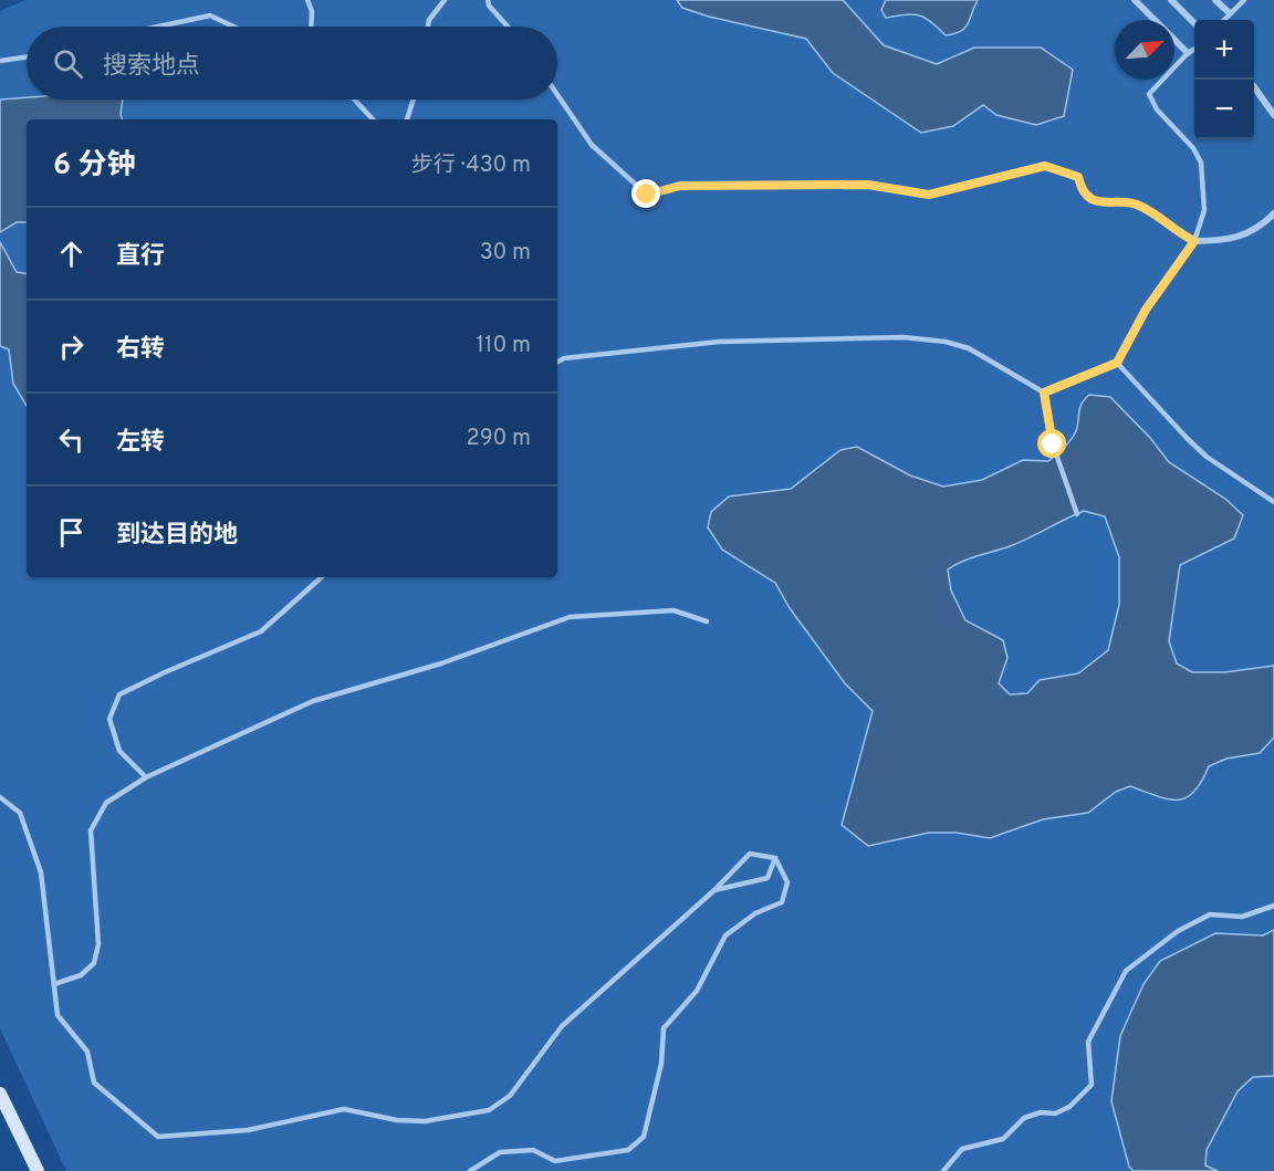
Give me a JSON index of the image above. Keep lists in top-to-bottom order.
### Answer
{
  "north": "top right",
  "page": {
    "map_buttons": ["+", "−"],
    "search": "搜索地点",
    "heading": ["6 分钟", "步行 · 430 m"],
    "list": [
      ["直行", "30 m"],
      ["右转", "110 m"],
      ["左转", "290 m"],
      "到达目的地"
    ]
  }
}
